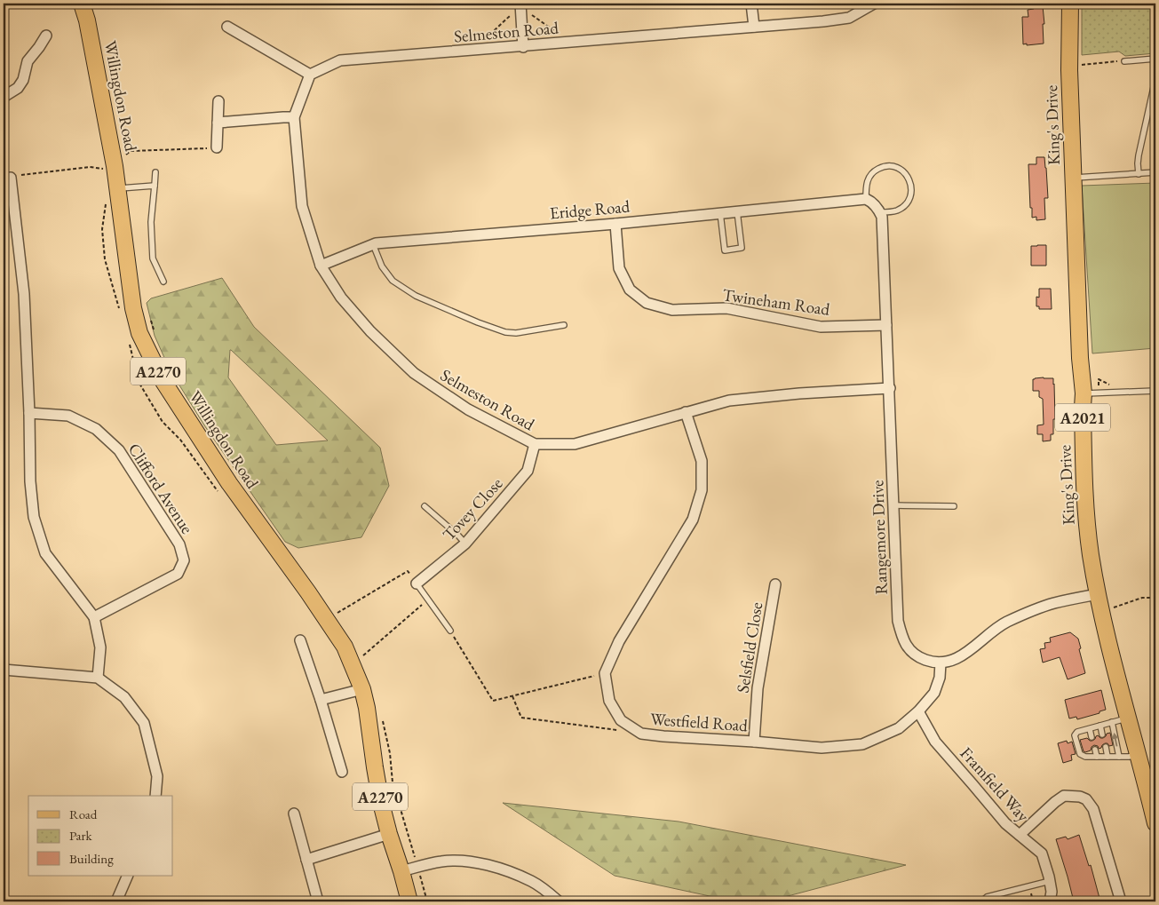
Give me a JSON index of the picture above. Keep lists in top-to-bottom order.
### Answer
{
  "streets": {
    "main road": [
      "Willingdon Road",
      "King's Drive",
      "A2270",
      "A2021"
    ],
    "street": [
      "Selmeston Road",
      "Eridge Road",
      "Twineham Road",
      "Clifford Avenue",
      "Tovey Close",
      "Rangemore Drive",
      "Selsfield Close",
      "Westfield Road",
      "Framfield Way"
    ]
  },
  "crossings": [
    ["Selmeston Road", "Eridge Road"],
    ["Selmeston Road", "Tovey Close"],
    ["Selmeston Road", "Rangemore Drive"],
    ["Selmeston Road", "Westfield Road"],
    ["Eridge Road", "Twineham Road"],
    ["Eridge Road", "Rangemore Drive"],
    ["Twineham Road", "Rangemore Drive"],
    ["Rangemore Drive", "Westfield Road"],
    ["Selsfield Close", "Westfield Road"],
    ["Westfield Road", "Framfield Way"]
  ],
  "legend": ["Road", "Park", "Building"]
}
